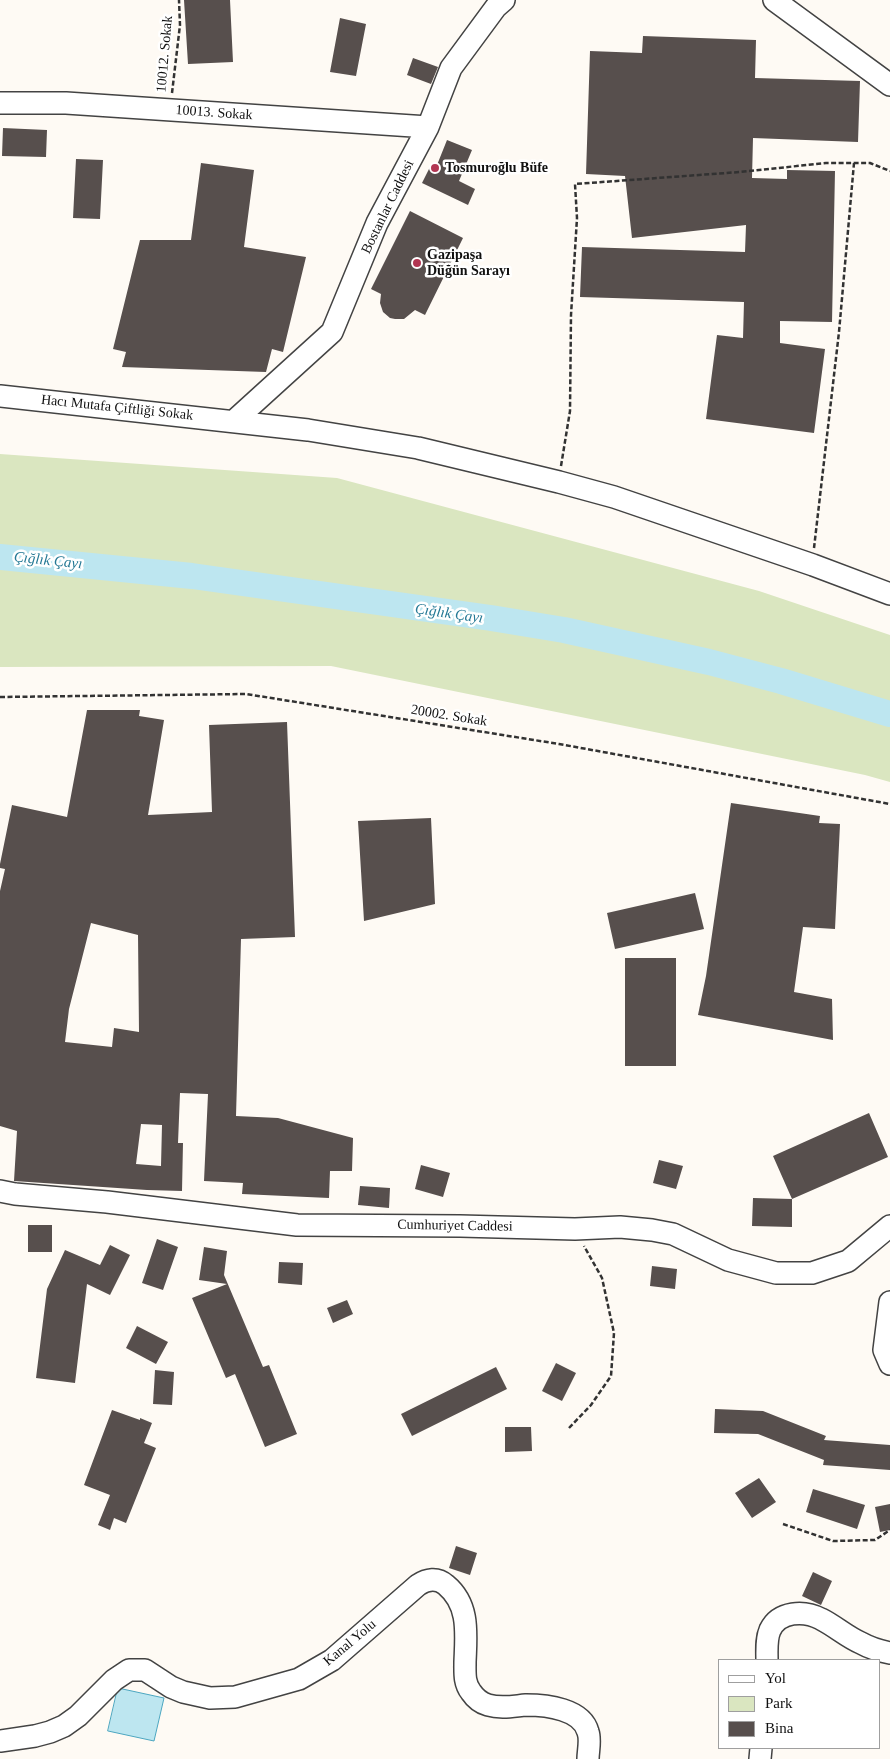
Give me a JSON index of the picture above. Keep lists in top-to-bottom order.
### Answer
{
  "streets": {
    "street": [
      "10013. Sokak",
      "Bostanlar Caddesi",
      "Hacı Mutafa Çiftliği Sokak",
      "Cumhuriyet Caddesi",
      "Kanal Yolu"
    ],
    "path": ["10012. Sokak", "20002. Sokak"]
  },
  "crossings": [
    ["10012. Sokak", "10013. Sokak"],
    ["10013. Sokak", "Bostanlar Caddesi"],
    ["Bostanlar Caddesi", "Hacı Mutafa Çiftliği Sokak"]
  ],
  "water": ["Çığlık Çayı"],
  "places": ["Tosmuroğlu Büfe", "Gazipaşa Düğün Sarayı"],
  "legend": ["Yol", "Park", "Bina"]
}
